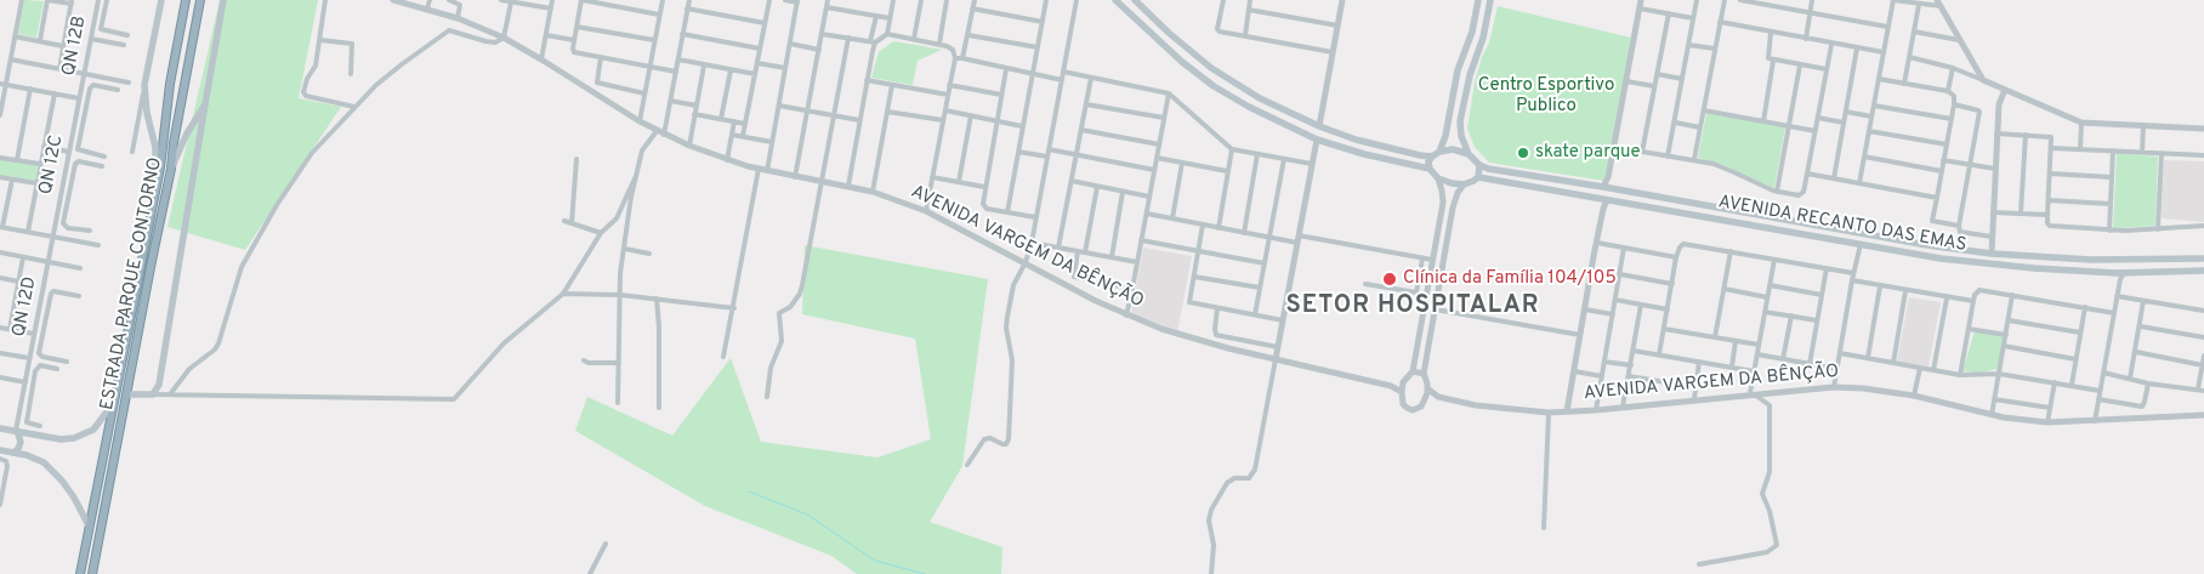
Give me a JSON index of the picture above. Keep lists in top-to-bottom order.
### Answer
{
  "streets": {
    "highway": ["ESTRADA PARQUE CONTORNO"],
    "main road": ["AVENIDA RECANTO DAS EMAS"],
    "street": [
      "QN 12B",
      "QN 12C",
      "AVENIDA VARGEM DA BÊNÇÃO",
      "QN 12D"
    ]
  },
  "crossings": [
    ["QN 12B", "QN 12C"],
    ["QN 12C", "QN 12D"]
  ],
  "districts": ["SETOR HOSPITALAR"],
  "parks": ["Centro Esportivo Publico"],
  "places": ["skate parque", "Clínica da Família 104/105"]
}
